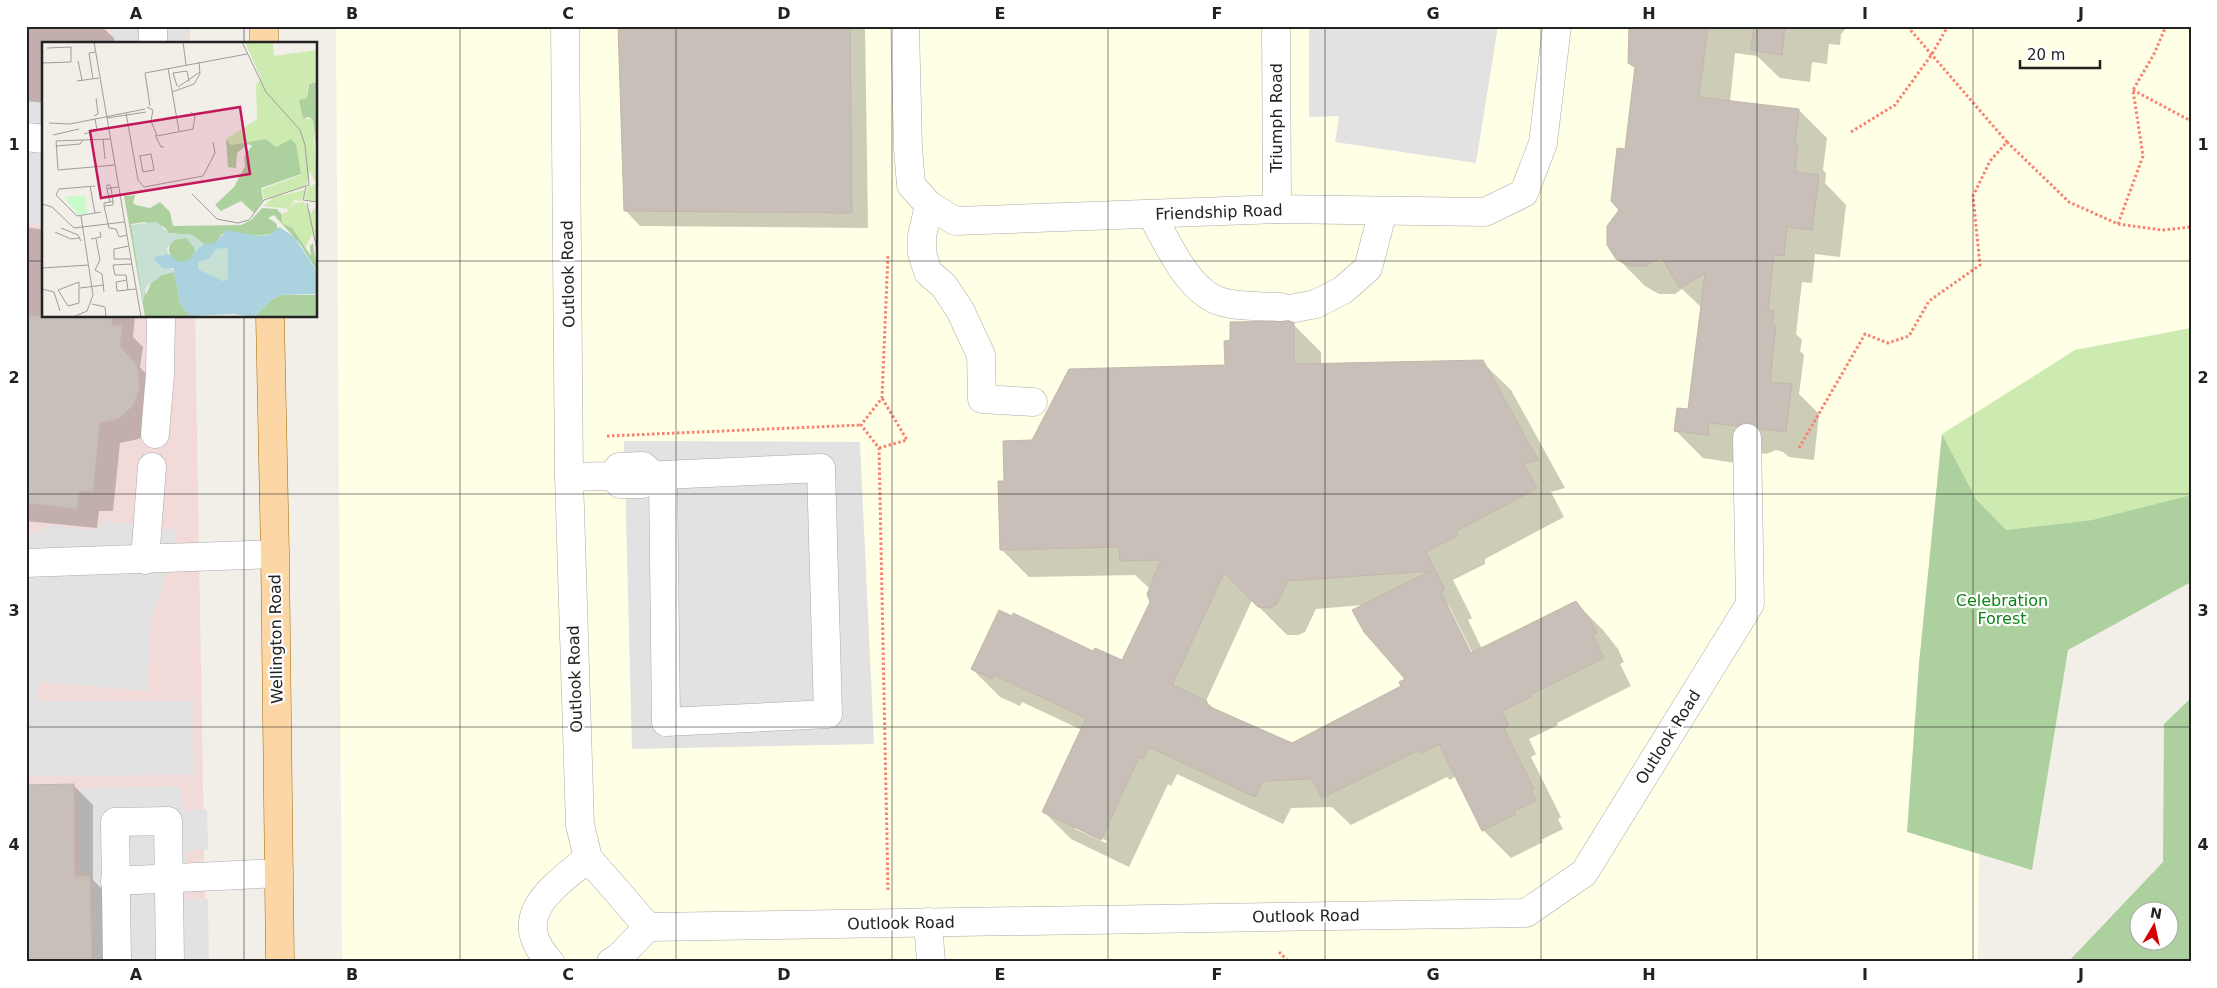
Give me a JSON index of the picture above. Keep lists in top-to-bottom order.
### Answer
{
  "streets": {
    "main road": ["Wellington Road"],
    "lane": ["Triumph Road", "Friendship Road", "Outlook Road"]
  },
  "crossings": [
    ["Triumph Road", "Friendship Road"]
  ],
  "parks": ["Celebration Forest"],
  "scale_bar": "20 m",
  "north": "top",
  "grid": {
    "columns": [
      "A",
      "B",
      "C",
      "D",
      "E",
      "F",
      "G",
      "H",
      "I",
      "J"
    ],
    "rows": [
      "1",
      "2",
      "3",
      "4"
    ]
  }
}
